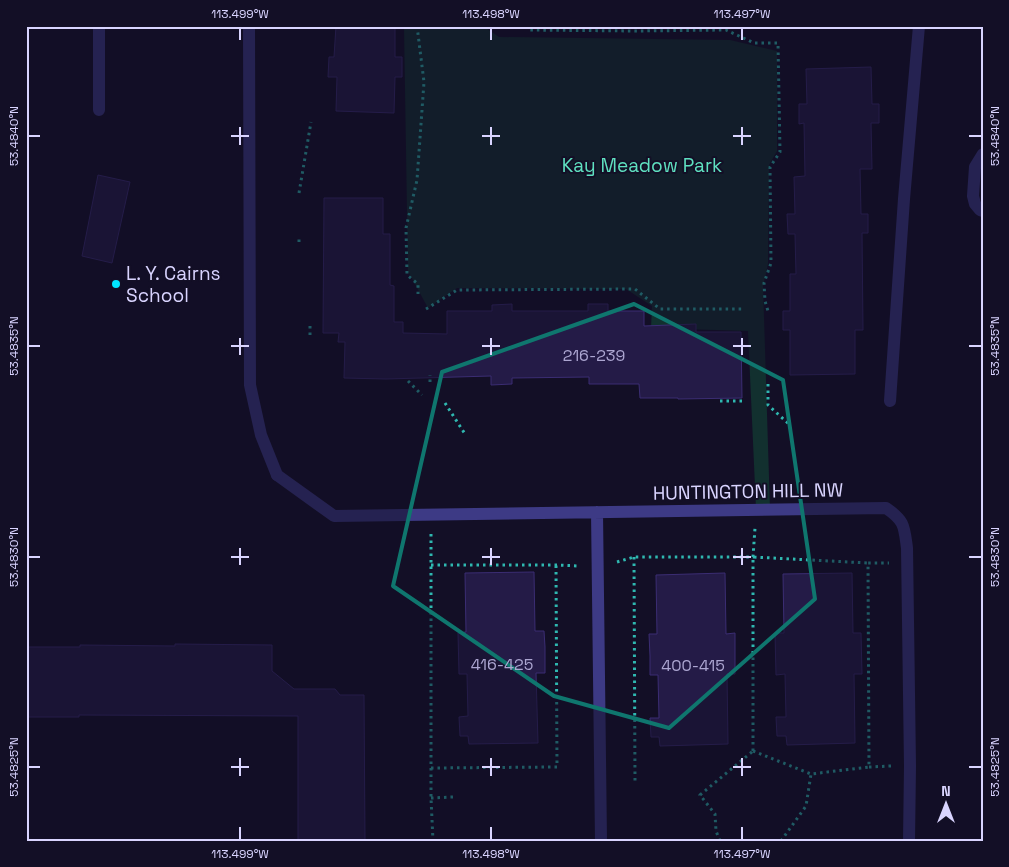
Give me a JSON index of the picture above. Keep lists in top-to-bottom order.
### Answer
{
  "streets": {
    "street": ["HUNTINGTON HILL NW"]
  },
  "parks": ["Kay Meadow Park"],
  "places": ["L. Y. Cairns School"],
  "house_numbers": ["216-239", "416-425", "400-415"],
  "north": "top",
  "coordinates": [
    "113.499°W",
    "113.498°W",
    "113.497°W",
    "53.4840°N",
    "53.4835°N",
    "53.4830°N",
    "53.4825°N"
  ]
}
